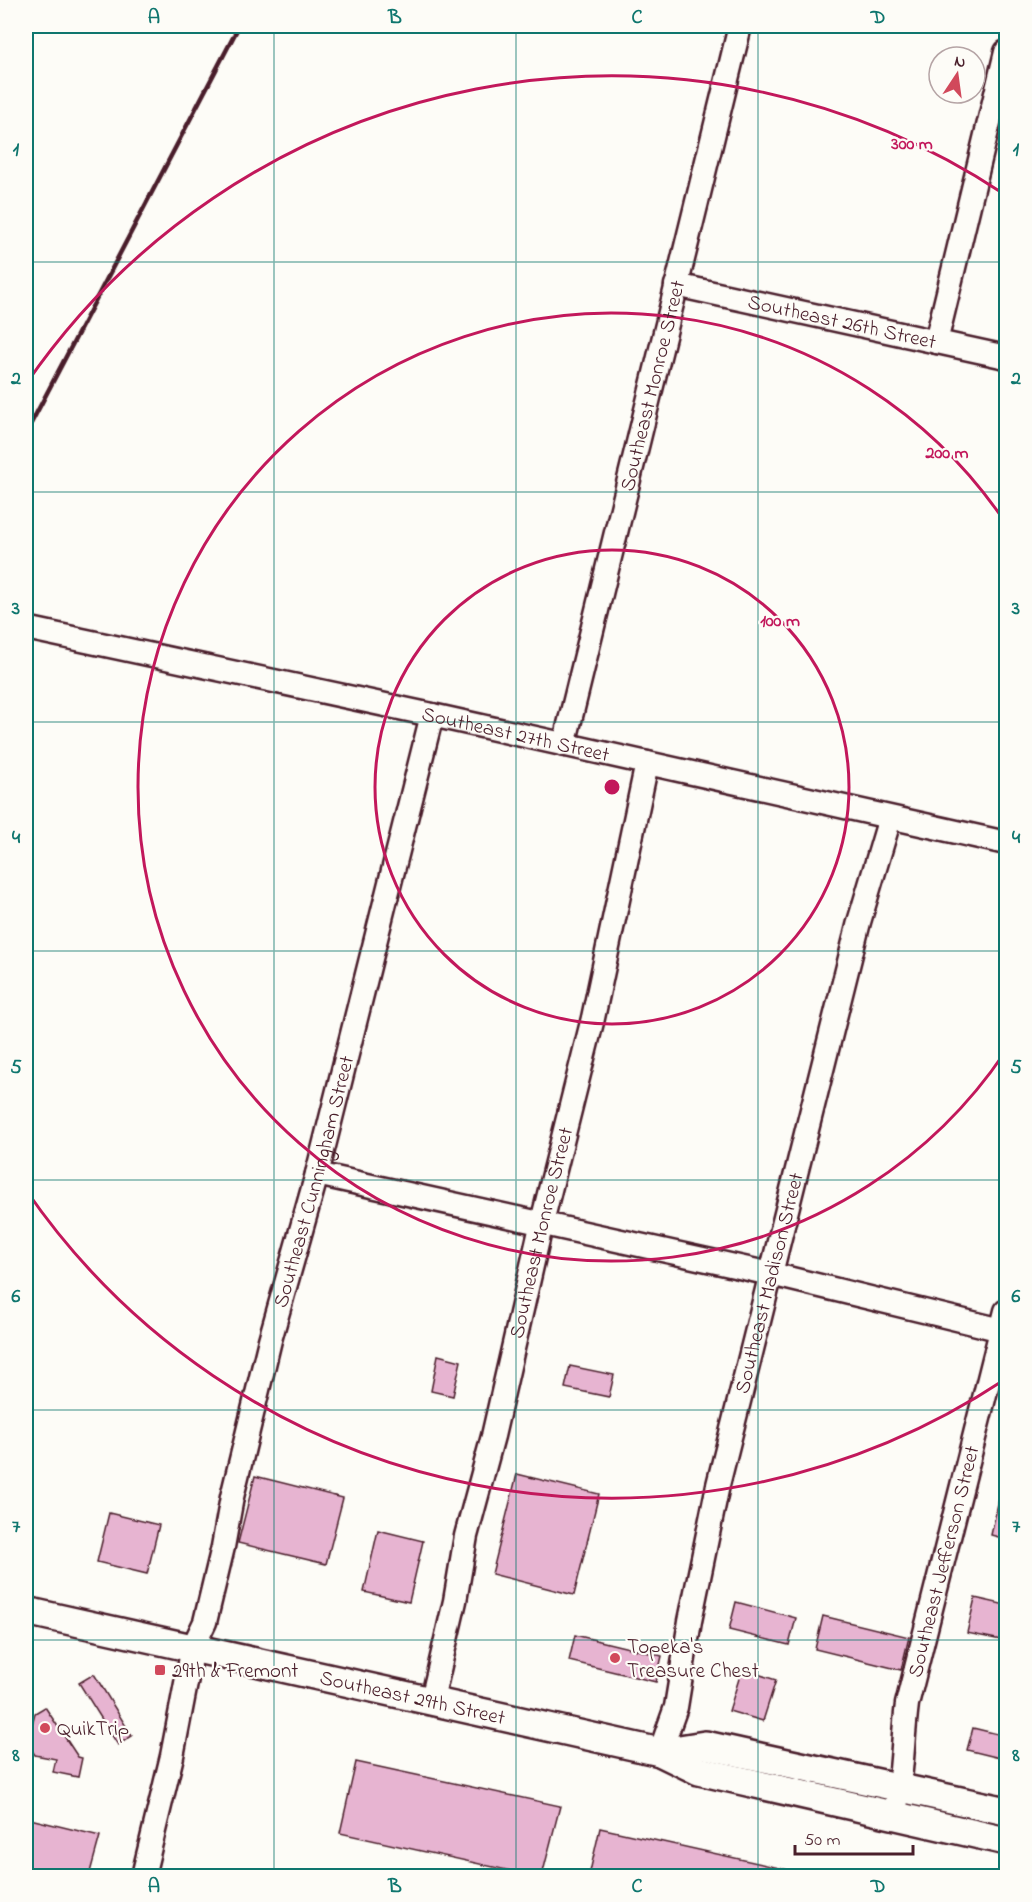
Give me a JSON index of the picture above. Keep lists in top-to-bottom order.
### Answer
{
  "streets": {
    "main road": ["Southeast 29th Street"],
    "street": [
      "Southeast 26th Street",
      "Southeast Monroe Street",
      "Southeast 27th Street",
      "Southeast Cunningham Street",
      "Southeast Madison Street",
      "Southeast Jefferson Street"
    ]
  },
  "crossings": [
    ["Southeast 26th Street", "Southeast Monroe Street"],
    ["Southeast Monroe Street", "Southeast 27th Street"],
    ["Southeast Monroe Street", "Southeast 29th Street"],
    ["Southeast 27th Street", "Southeast Cunningham Street"],
    ["Southeast 27th Street", "Southeast Madison Street"],
    ["Southeast Cunningham Street", "Southeast 29th Street"],
    ["Southeast Madison Street", "Southeast 29th Street"],
    ["Southeast Jefferson Street", "Southeast 29th Street"]
  ],
  "places": {
    "other": ["Topeka's Treasure Chest", "QuikTrip"],
    "transit": ["29th & Fremont"]
  },
  "scale_bar": "50 m",
  "north": "top",
  "grid": {
    "columns": [
      "A",
      "B",
      "C",
      "D"
    ],
    "rows": [
      "1",
      "2",
      "3",
      "4",
      "5",
      "6",
      "7",
      "8"
    ]
  },
  "rings": ["300 m", "200 m", "100 m"]
}
